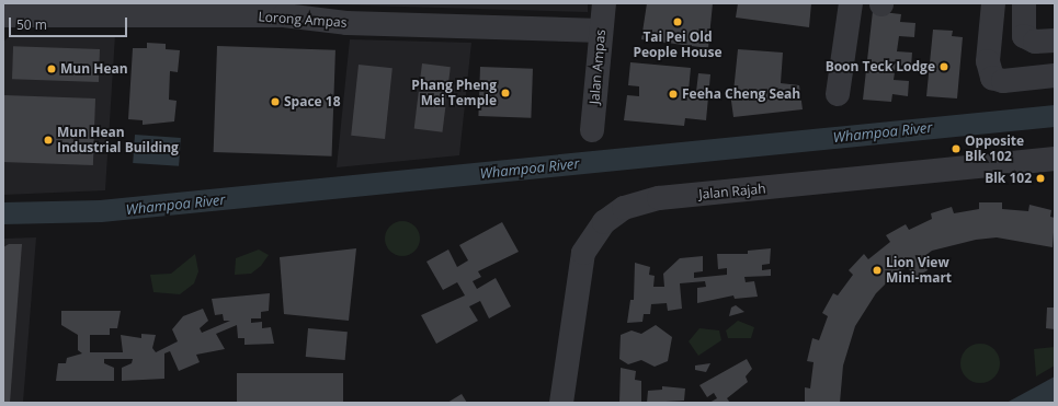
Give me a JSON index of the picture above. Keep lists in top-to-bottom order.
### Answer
{
  "streets": {
    "street": ["Lorong Ampas", "Jalan Ampas", "Jalan Rajah"]
  },
  "crossings": [
    ["Lorong Ampas", "Jalan Ampas"]
  ],
  "water": ["Whampoa River"],
  "places": [
    "Tai Pei Old People House",
    "Boon Teck Lodge",
    "Mun Hean",
    "Phang Pheng Mei Temple",
    "Feeha Cheng Seah",
    "Space 18",
    "Mun Hean Industrial Building",
    "Opposite Blk 102",
    "Blk 102",
    "Lion View Mini-mart"
  ],
  "scale_bar": "50 m"
}
